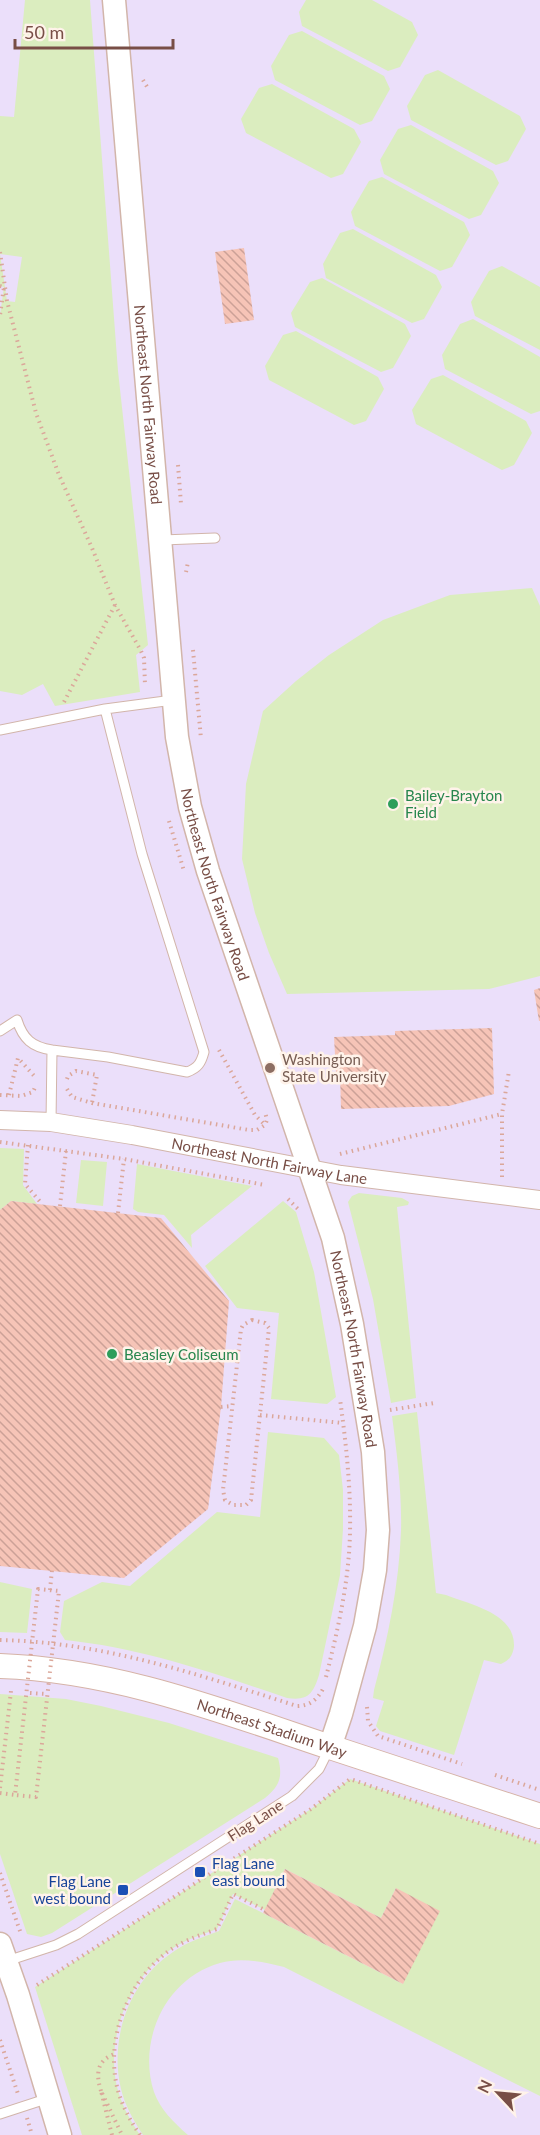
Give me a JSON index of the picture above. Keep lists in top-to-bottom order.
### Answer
{
  "streets": {
    "main road": ["Northeast Stadium Way"],
    "street": ["Northeast North Fairway Road", "Northeast North Fairway Lane"],
    "lane": ["Flag Lane"]
  },
  "crossings": [
    ["Northeast North Fairway Road", "Northeast North Fairway Lane"],
    ["Northeast North Fairway Road", "Northeast Stadium Way"],
    ["Northeast North Fairway Road", "Flag Lane"],
    ["Northeast Stadium Way", "Flag Lane"]
  ],
  "places": {
    "other": ["Bailey-Brayton Field", "Washington State University", "Beasley Coliseum"],
    "transit": ["Flag Lane east bound", "Flag Lane west bound"]
  },
  "scale_bar": "50 m",
  "north": "top left"
}
